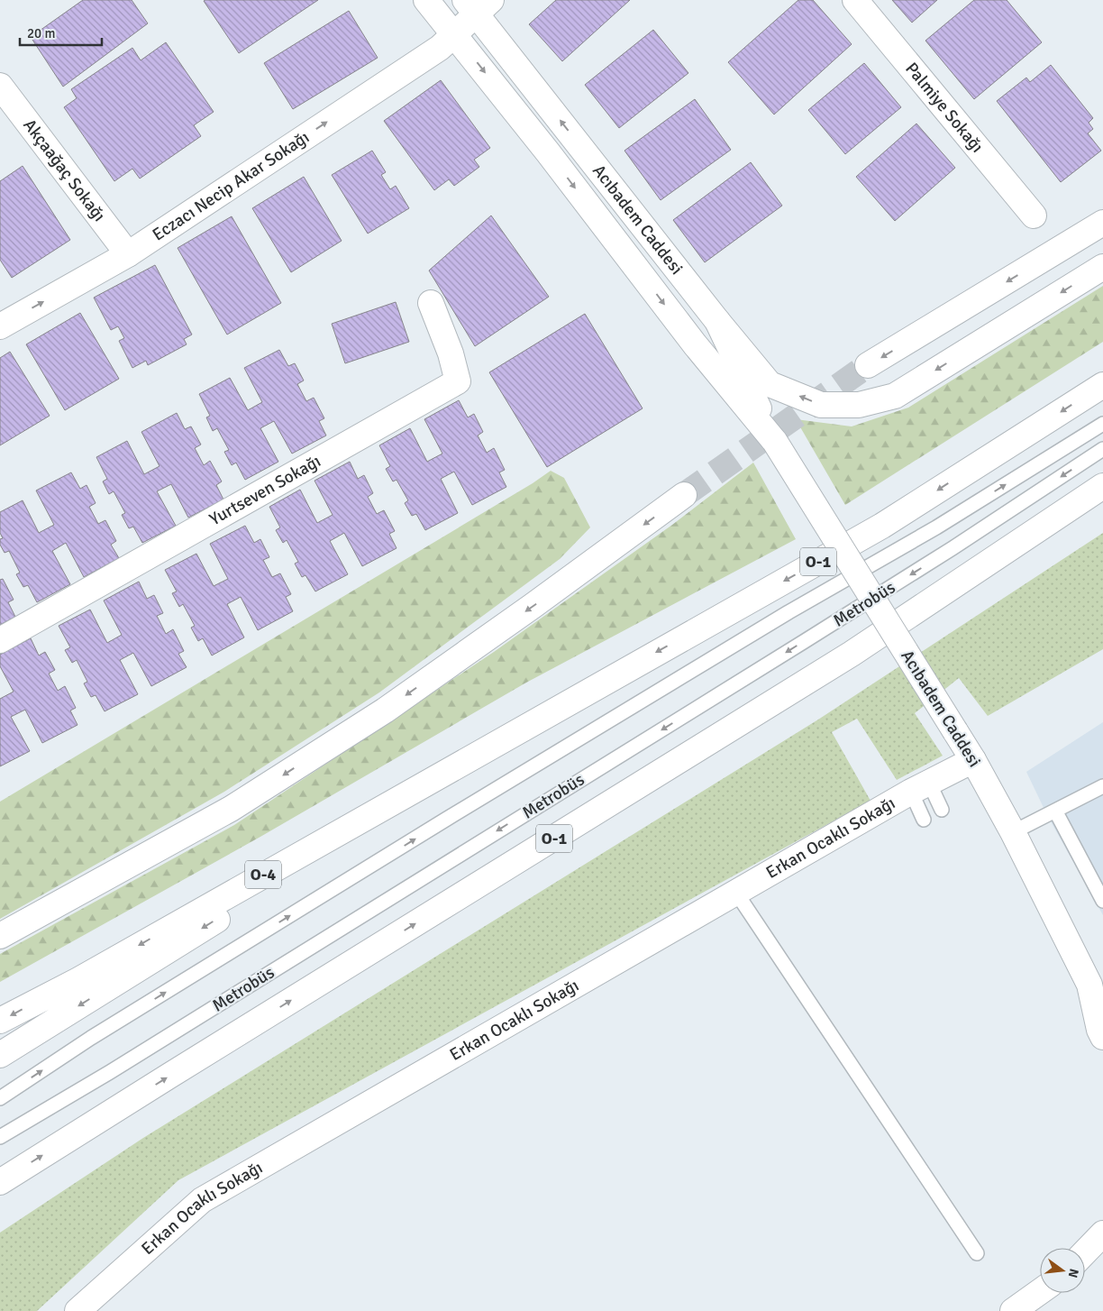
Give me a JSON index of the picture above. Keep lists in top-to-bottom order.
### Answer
{
  "streets": {
    "main road": [
      "Palmiye Sokağı",
      "Akçaağaç Sokağı",
      "Eczacı Necip Akar Sokağı",
      "Acıbadem Caddesi",
      "Yurtseven Sokağı",
      "O-1",
      "Erkan Ocaklı Sokağı",
      "O-4"
    ],
    "lane": ["Metrobüs"]
  },
  "crossings": [
    ["Akçaağaç Sokağı", "Eczacı Necip Akar Sokağı"],
    ["Eczacı Necip Akar Sokağı", "Acıbadem Caddesi"],
    ["Acıbadem Caddesi", "Erkan Ocaklı Sokağı"],
    ["O-1", "O-4"]
  ],
  "one_way": ["Eczacı Necip Akar Sokağı"],
  "scale_bar": "20 m",
  "north": "right"
}
